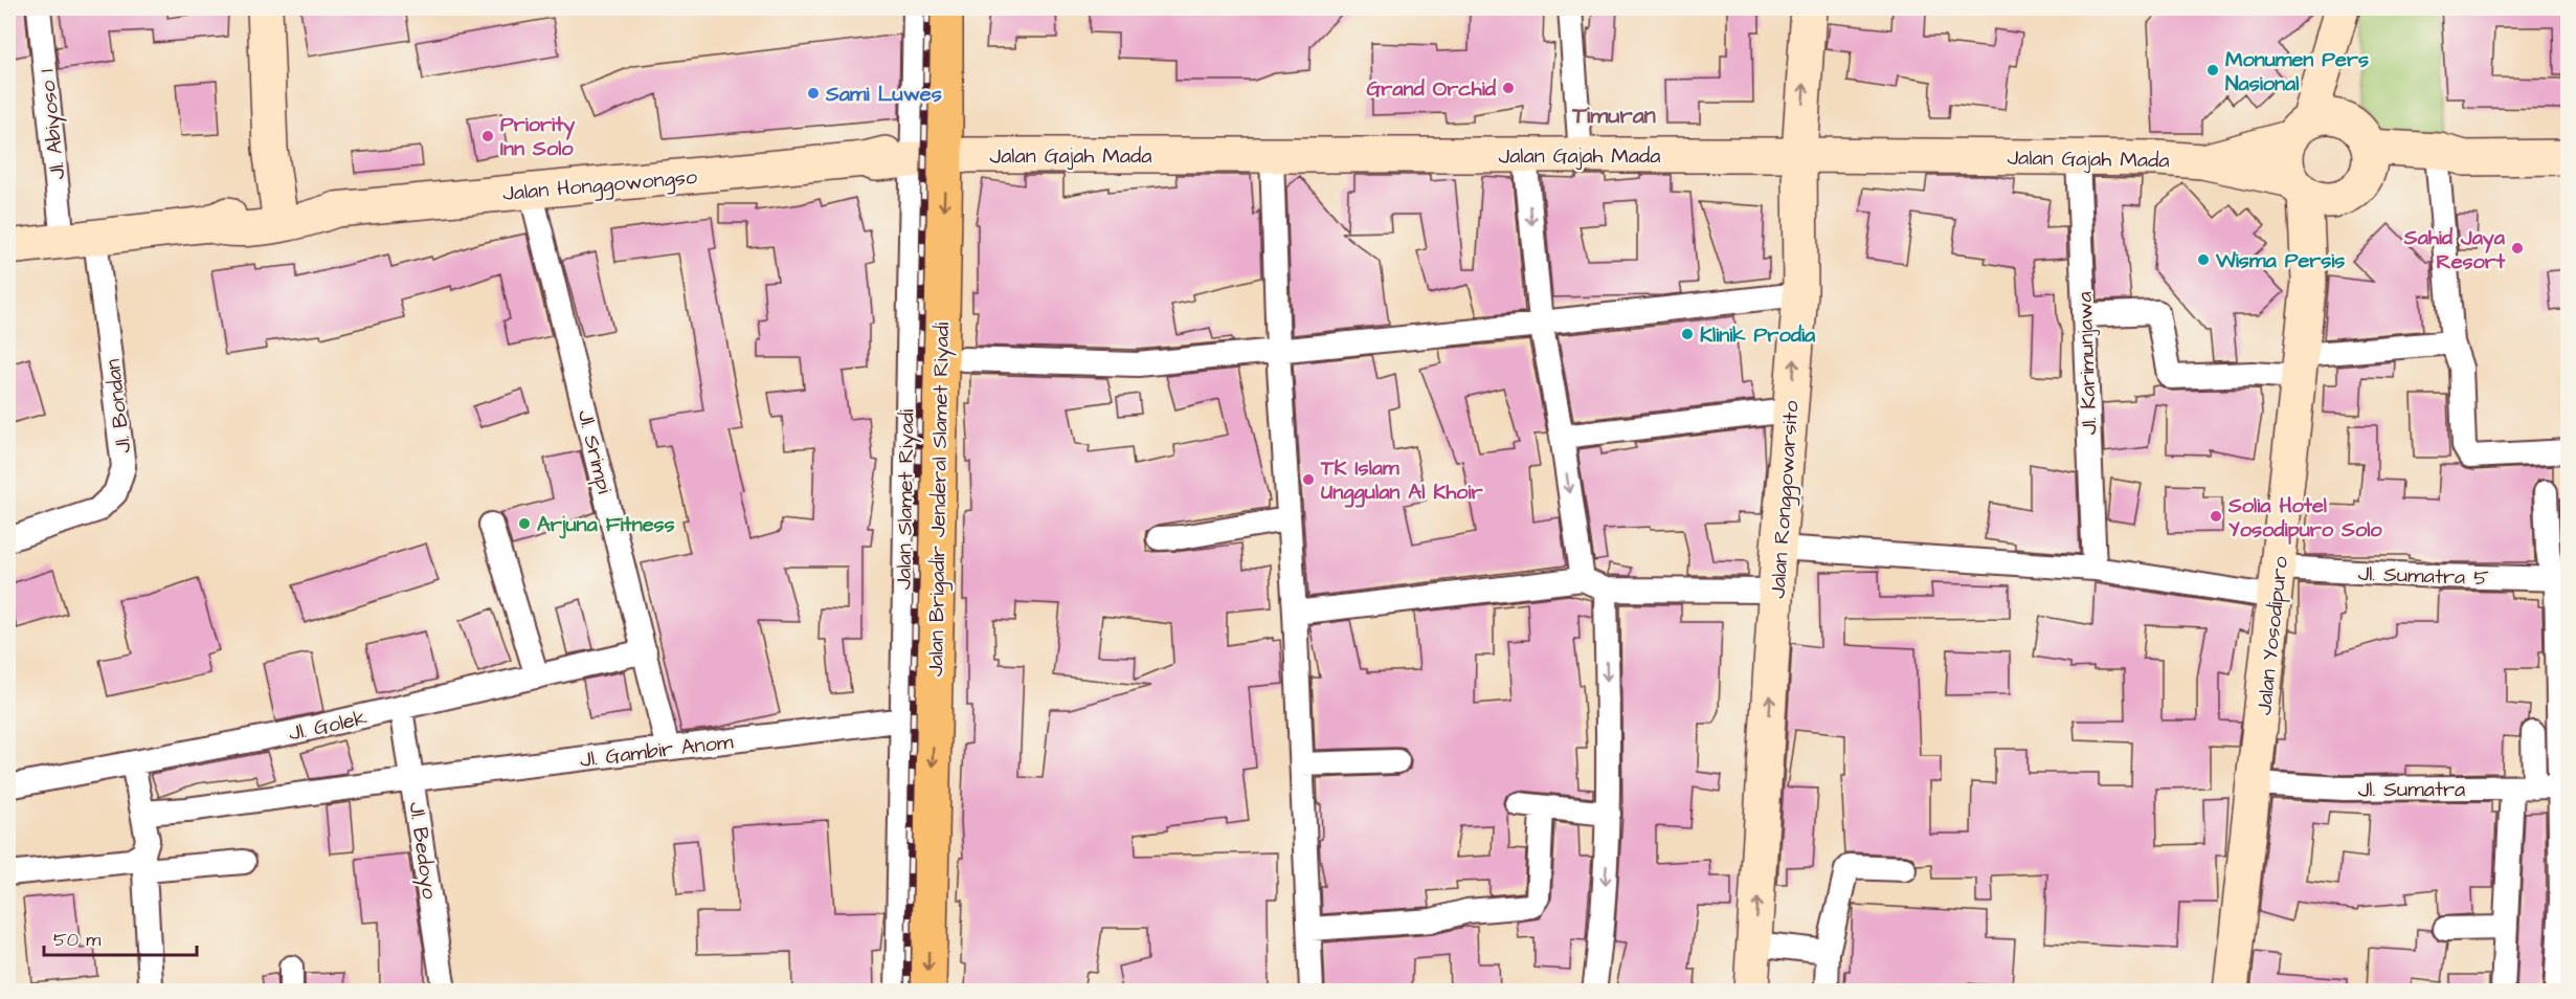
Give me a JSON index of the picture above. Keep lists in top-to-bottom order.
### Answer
{
  "streets": {
    "main road": [
      "Jalan Gajah Mada",
      "Jalan Honggowongso",
      "Jalan Brigadir Jenderal Slamet Riyadi",
      "Jalan Ronggowarsito",
      "Jalan Yosodipuro"
    ],
    "street": [
      "Jl. Abiyoso 1",
      "Jl. Karimunjawa",
      "Jl. Bondan",
      "Jl. Srimpi",
      "Jalan Slamet Riyadi",
      "Jl. Sumatra 5",
      "Jl. Golek",
      "Jl. Gambir Anom",
      "Jl. Sumatra",
      "Jl. Bedoyo"
    ]
  },
  "crossings": [
    ["Jl. Abiyoso 1", "Jalan Honggowongso"],
    ["Jl. Abiyoso 1", "Jl. Bondan"],
    ["Jalan Gajah Mada", "Jalan Honggowongso"],
    ["Jalan Gajah Mada", "Jl. Karimunjawa"],
    ["Jalan Gajah Mada", "Jalan Slamet Riyadi"],
    ["Jalan Gajah Mada", "Jalan Brigadir Jenderal Slamet Riyadi"],
    ["Jalan Gajah Mada", "Jalan Ronggowarsito"],
    ["Jalan Gajah Mada", "Jalan Yosodipuro"],
    ["Jalan Honggowongso", "Jl. Bondan"],
    ["Jalan Honggowongso", "Jl. Srimpi"],
    ["Jalan Honggowongso", "Jalan Slamet Riyadi"],
    ["Jalan Honggowongso", "Jalan Brigadir Jenderal Slamet Riyadi"],
    ["Jl. Karimunjawa", "Jl. Sumatra 5"],
    ["Jl. Srimpi", "Jl. Golek"],
    ["Jl. Srimpi", "Jl. Gambir Anom"],
    ["Jalan Slamet Riyadi", "Jalan Brigadir Jenderal Slamet Riyadi"],
    ["Jalan Slamet Riyadi", "Jl. Gambir Anom"],
    ["Jalan Brigadir Jenderal Slamet Riyadi", "Jl. Gambir Anom"],
    ["Jalan Ronggowarsito", "Jl. Sumatra 5"],
    ["Jl. Sumatra 5", "Jalan Yosodipuro"],
    ["Jalan Yosodipuro", "Jl. Sumatra"],
    ["Jl. Golek", "Jl. Bedoyo"],
    ["Jl. Gambir Anom", "Jl. Bedoyo"]
  ],
  "one_way": ["Jalan Brigadir Jenderal Slamet Riyadi", "Jalan Ronggowarsito"],
  "districts": ["Timuran"],
  "places": [
    "Monumen Pers Nasional",
    "Grand Orchid",
    "Sami Luwes",
    "Priority Inn Solo",
    "Sahid Jaya Resort",
    "Wisma Persis",
    "Klinik Prodia",
    "TK Islam Unggulan Al Khoir",
    "Solia Hotel Yosodipuro Solo",
    "Arjuna Fitness"
  ],
  "scale_bar": "50 m"
}
